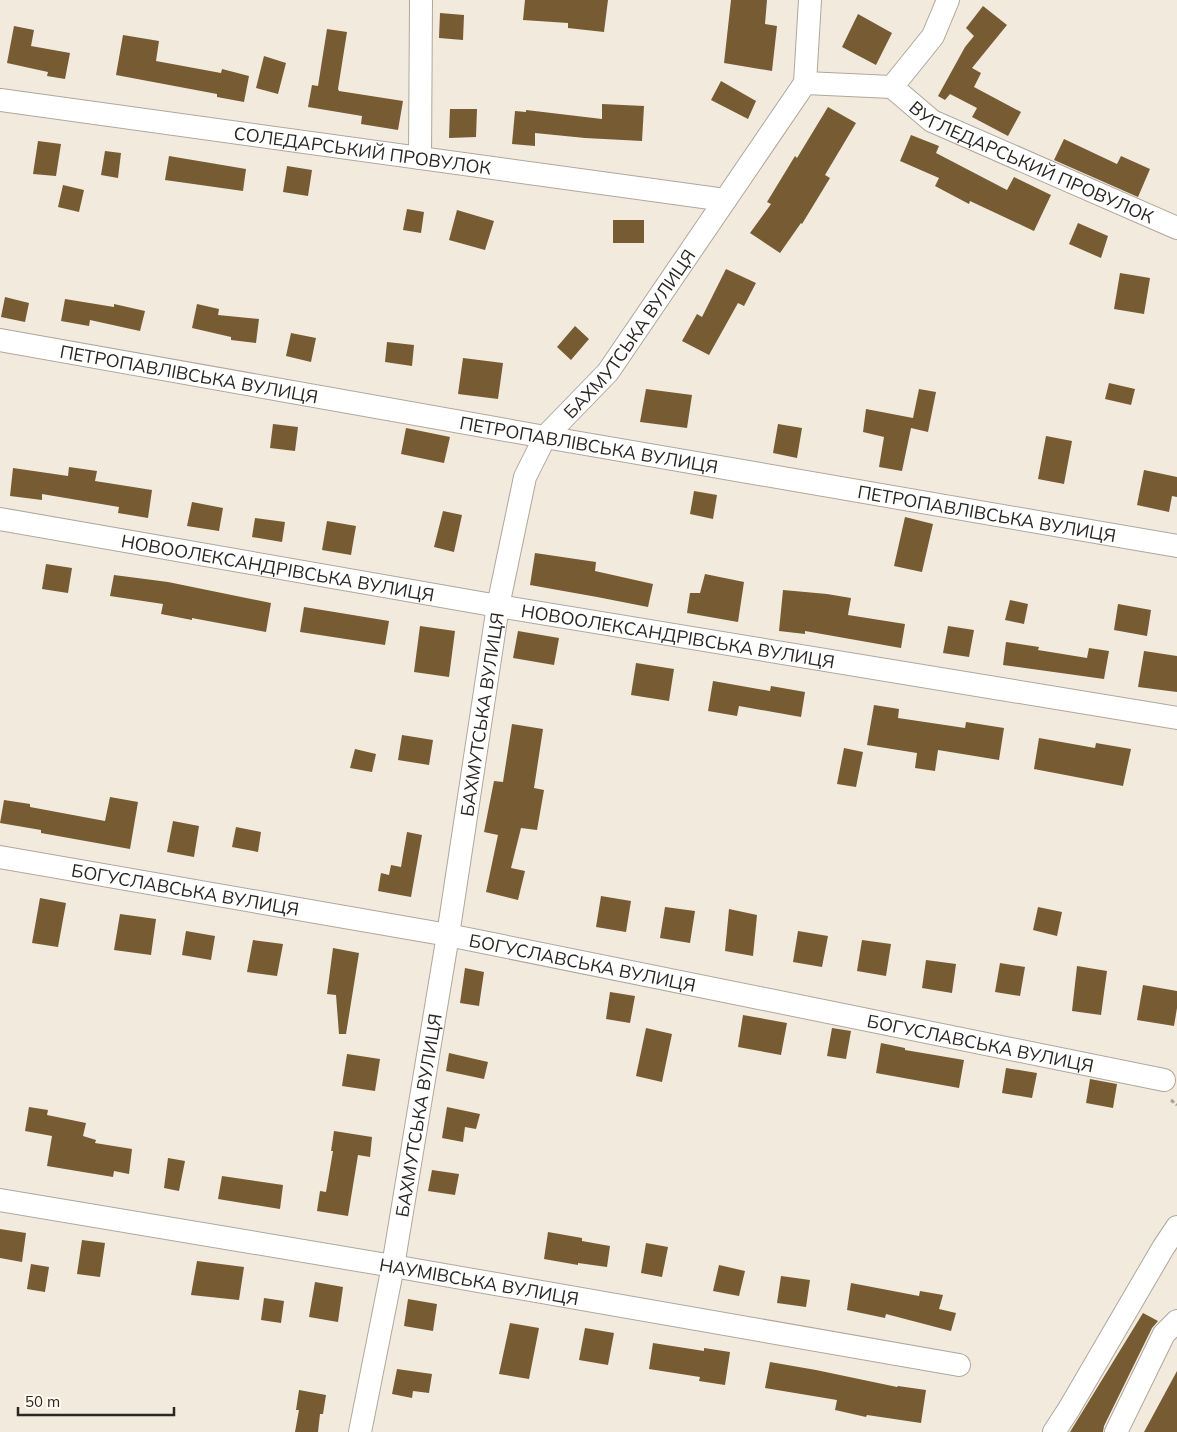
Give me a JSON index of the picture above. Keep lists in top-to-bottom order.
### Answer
{
  "streets": {
    "street": [
      "СОЛЕДАРСЬКИЙ ПРОВУЛОК",
      "ВУГЛЕДАРСЬКИЙ ПРОВУЛОК",
      "БАХМУТСЬКА ВУЛИЦЯ",
      "ПЕТРОПАВЛІВСЬКА ВУЛИЦЯ",
      "НОВООЛЕКСАНДРІВСЬКА ВУЛИЦЯ",
      "БОГУСЛАВСЬКА ВУЛИЦЯ",
      "НАУМІВСЬКА ВУЛИЦЯ"
    ]
  },
  "crossings": [
    ["СОЛЕДАРСЬКИЙ ПРОВУЛОК", "БАХМУТСЬКА ВУЛИЦЯ"],
    ["БАХМУТСЬКА ВУЛИЦЯ", "ПЕТРОПАВЛІВСЬКА ВУЛИЦЯ"],
    ["БАХМУТСЬКА ВУЛИЦЯ", "НОВООЛЕКСАНДРІВСЬКА ВУЛИЦЯ"],
    ["БАХМУТСЬКА ВУЛИЦЯ", "БОГУСЛАВСЬКА ВУЛИЦЯ"],
    ["БАХМУТСЬКА ВУЛИЦЯ", "НАУМІВСЬКА ВУЛИЦЯ"]
  ],
  "scale_bar": "50 m"
}
